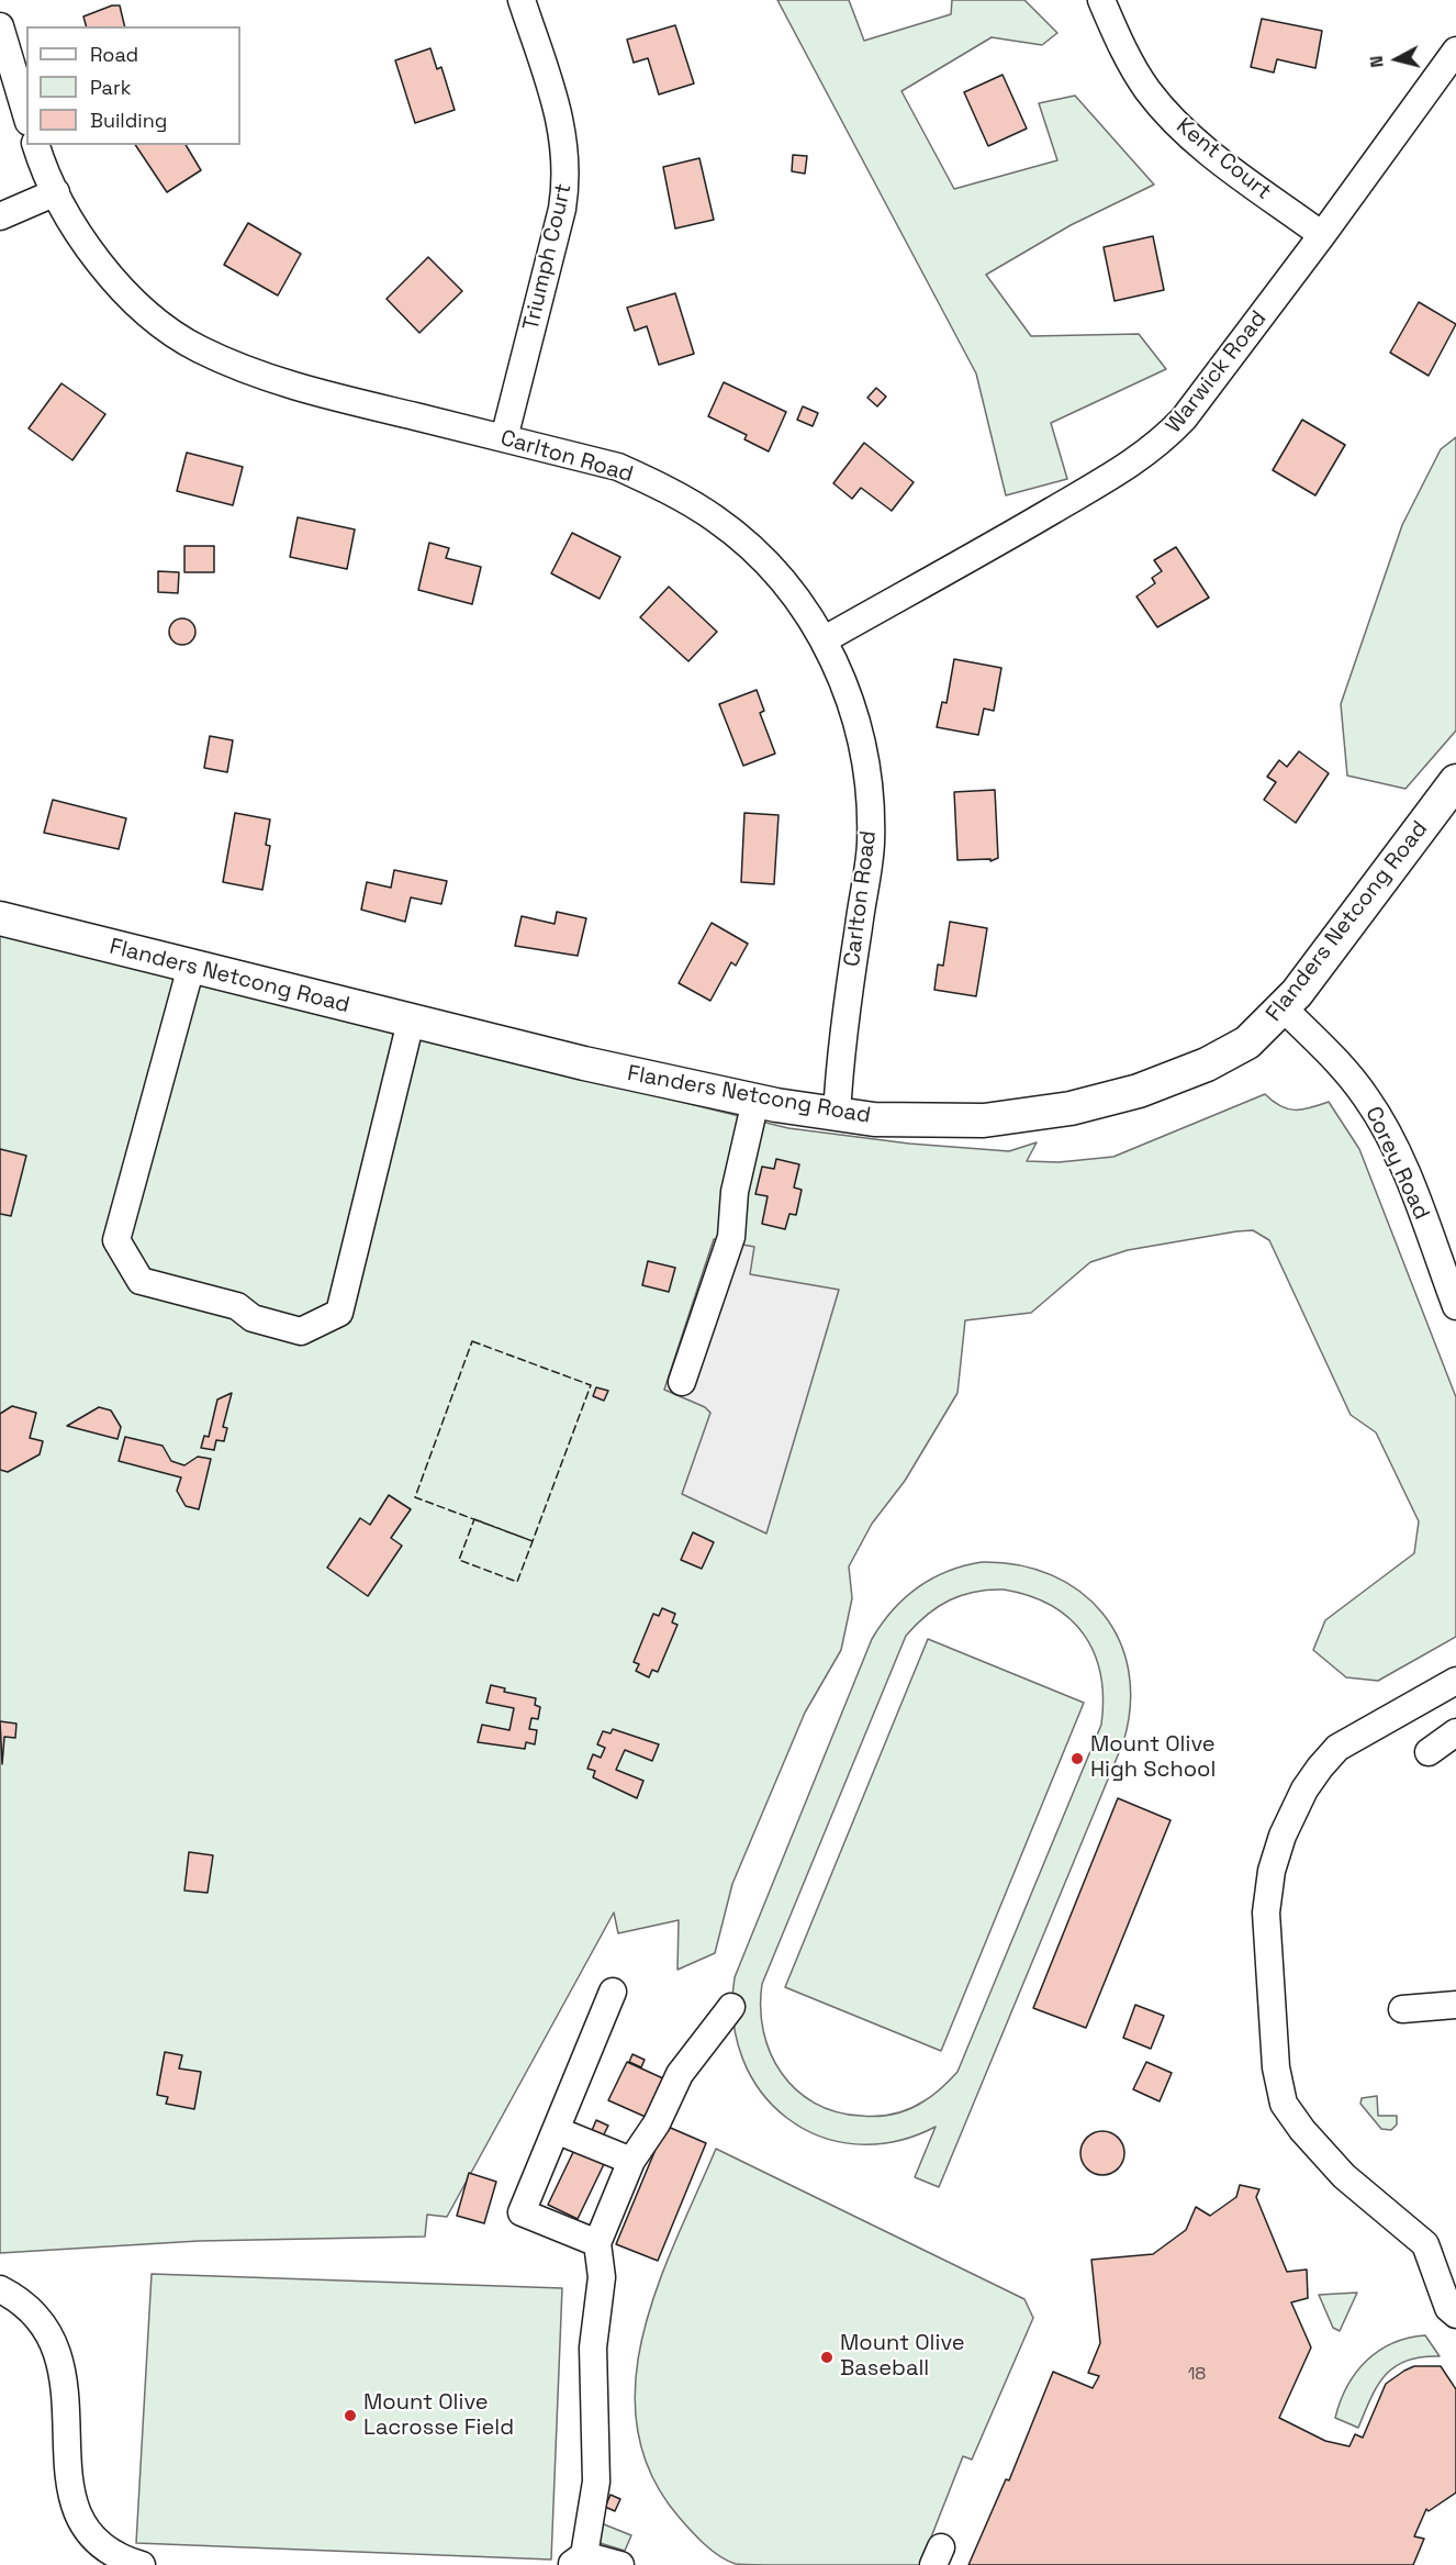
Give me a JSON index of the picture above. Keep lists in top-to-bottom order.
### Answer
{
  "streets": {
    "main road": ["Flanders Netcong Road"],
    "street": [
      "Kent Court",
      "Triumph Court",
      "Warwick Road",
      "Carlton Road",
      "Corey Road"
    ]
  },
  "crossings": [
    ["Kent Court", "Warwick Road"],
    ["Triumph Court", "Carlton Road"],
    ["Warwick Road", "Carlton Road"],
    ["Carlton Road", "Flanders Netcong Road"],
    ["Flanders Netcong Road", "Corey Road"]
  ],
  "places": ["Mount Olive High School", "Mount Olive Baseball", "Mount Olive Lacrosse Field"],
  "house_numbers": ["18"],
  "legend": ["Road", "Park", "Building"],
  "north": "left"
}
